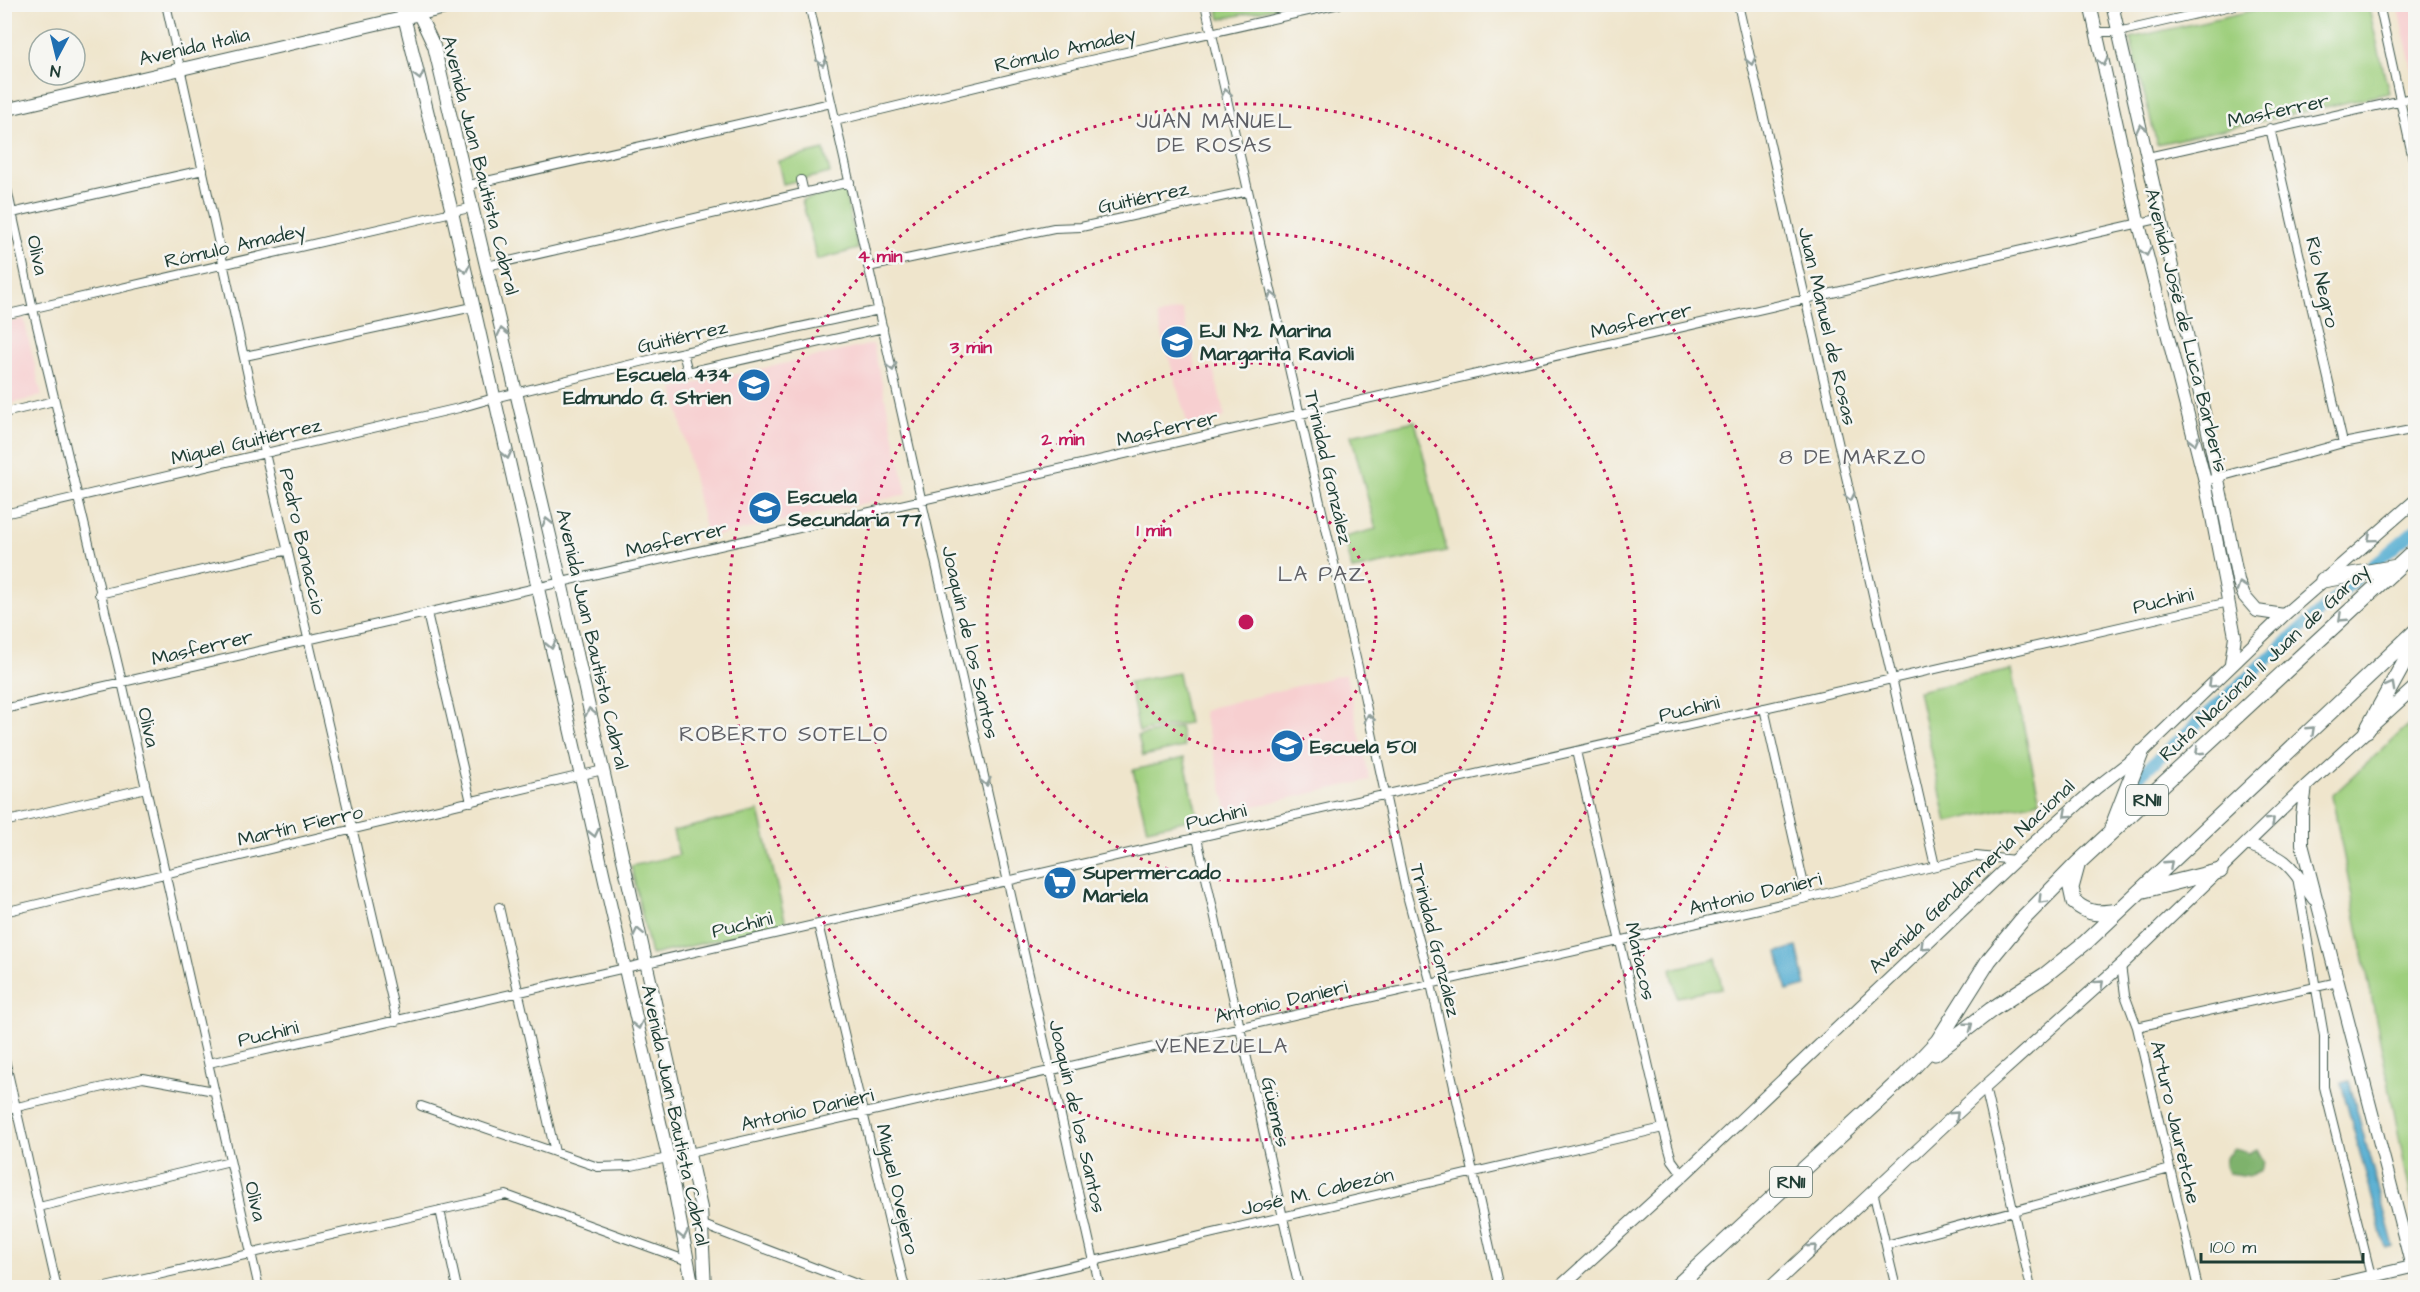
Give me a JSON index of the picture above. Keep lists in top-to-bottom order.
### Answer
{
  "streets": {
    "highway": ["Ruta Nacional 11 Juan de Garay", "RN11"],
    "main road": [
      "Avenida Italia",
      "Avenida Juan Bautista Cabral",
      "Avenida José de Luca Barberis",
      "Avenida Gendarmería Nacional"
    ],
    "street": [
      "Rómulo Amadey",
      "Masferrer",
      "Guitiérrez",
      "Oliva",
      "Río Negro",
      "Juan Manuel de Rosas",
      "Miguel Guitiérrez",
      "Trinidad González",
      "Pedro Bonaccio",
      "Puchini",
      "Joaquín de los Santos",
      "Martín Fierro",
      "Antonio Danieri",
      "Matacos",
      "Güemes",
      "Arturo Jauretche",
      "Miguel Ovejero",
      "José M. Cabezón"
    ]
  },
  "crossings": [
    ["Avenida Italia", "Avenida Juan Bautista Cabral"],
    ["Avenida Italia", "Pedro Bonaccio"],
    ["Rómulo Amadey", "Avenida Juan Bautista Cabral"],
    ["Rómulo Amadey", "Oliva"],
    ["Rómulo Amadey", "Trinidad González"],
    ["Rómulo Amadey", "Pedro Bonaccio"],
    ["Rómulo Amadey", "Joaquín de los Santos"],
    ["Masferrer", "Avenida Juan Bautista Cabral"],
    ["Masferrer", "Oliva"],
    ["Masferrer", "Río Negro"],
    ["Masferrer", "Juan Manuel de Rosas"],
    ["Masferrer", "Avenida José de Luca Barberis"],
    ["Masferrer", "Trinidad González"],
    ["Masferrer", "Pedro Bonaccio"],
    ["Masferrer", "Joaquín de los Santos"],
    ["Avenida Juan Bautista Cabral", "Guitiérrez"],
    ["Avenida Juan Bautista Cabral", "Miguel Guitiérrez"],
    ["Avenida Juan Bautista Cabral", "Puchini"],
    ["Avenida Juan Bautista Cabral", "Martín Fierro"],
    ["Avenida Juan Bautista Cabral", "Antonio Danieri"],
    ["Guitiérrez", "Miguel Guitiérrez"],
    ["Guitiérrez", "Trinidad González"],
    ["Guitiérrez", "Joaquín de los Santos"],
    ["Oliva", "Miguel Guitiérrez"],
    ["Oliva", "Puchini"],
    ["Oliva", "Martín Fierro"],
    ["Juan Manuel de Rosas", "Puchini"],
    ["Juan Manuel de Rosas", "Antonio Danieri"],
    ["Avenida José de Luca Barberis", "Puchini"],
    ["Avenida José de Luca Barberis", "Avenida Gendarmería Nacional"],
    ["Miguel Guitiérrez", "Pedro Bonaccio"],
    ["Trinidad González", "Puchini"],
    ["Trinidad González", "Antonio Danieri"],
    ["Trinidad González", "José M. Cabezón"],
    ["Pedro Bonaccio", "Puchini"],
    ["Pedro Bonaccio", "Martín Fierro"],
    ["Puchini", "Joaquín de los Santos"],
    ["Puchini", "Matacos"],
    ["Puchini", "Güemes"],
    ["Puchini", "Miguel Ovejero"],
    ["Joaquín de los Santos", "Antonio Danieri"],
    ["Joaquín de los Santos", "José M. Cabezón"],
    ["Avenida Gendarmería Nacional", "Antonio Danieri"],
    ["Avenida Gendarmería Nacional", "Matacos"],
    ["Antonio Danieri", "Matacos"],
    ["Antonio Danieri", "Güemes"],
    ["Antonio Danieri", "Miguel Ovejero"],
    ["Matacos", "José M. Cabezón"],
    ["Güemes", "José M. Cabezón"]
  ],
  "one_way": [
    "Juan Manuel de Rosas",
    "Trinidad González",
    "Joaquín de los Santos",
    "Avenida Gendarmería Nacional"
  ],
  "districts": [
    "JUAN MANUEL DE ROSAS",
    "8 DE MARZO",
    "LA PAZ",
    "ROBERTO SOTELO",
    "VENEZUELA"
  ],
  "places": {
    "school or university": [
      "EJI N°2 Marina Margarita Ravioli",
      "Escuela 434 Edmundo G. Strien",
      "Escuela Secundaria 77",
      "Escuela 501"
    ],
    "supermarket": ["Supermercado Mariela"]
  },
  "scale_bar": "100 m",
  "north": "bottom",
  "rings": [
    "4 min",
    "3 min",
    "2 min",
    "1 min"
  ]
}
